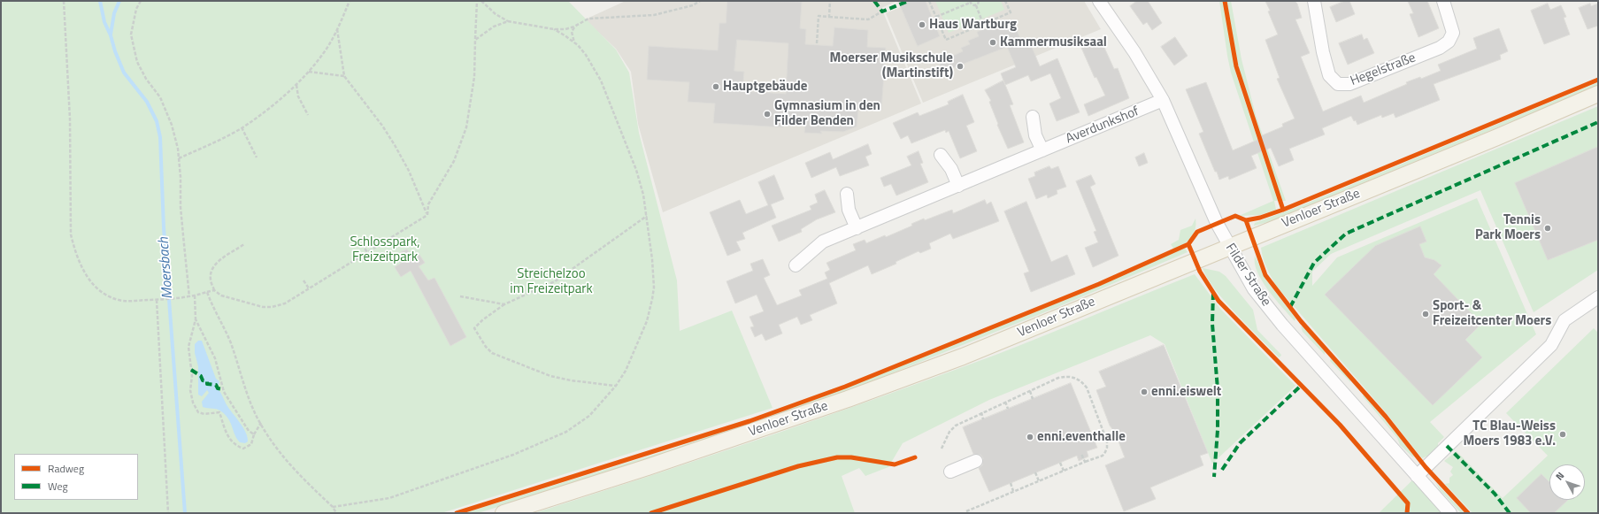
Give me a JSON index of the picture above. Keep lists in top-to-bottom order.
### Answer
{
  "streets": {
    "main road": ["Venloer Straße"],
    "street": ["Hegelstraße", "Averdunkshof", "Filder Straße"]
  },
  "crossings": [
    ["Averdunkshof", "Filder Straße"],
    ["Venloer Straße", "Filder Straße"]
  ],
  "water": ["Moersbach"],
  "parks": ["Schlosspark, Freizeitpark", "Streichelzoo im Freizeitpark"],
  "places": [
    "Haus Wartburg",
    "Kammermusiksaal",
    "Moerser Musikschule (Martinstift)",
    "Hauptgebäude",
    "Gymnasium in den Filder Benden",
    "Tennis Park Moers",
    "Sport- & Freizeitcenter Moers",
    "enni.eiswelt",
    "TC Blau-Weiss Moers 1983 e.V.",
    "enni.eventhalle"
  ],
  "legend": ["Radweg", "Weg"],
  "north": "top left"
}
